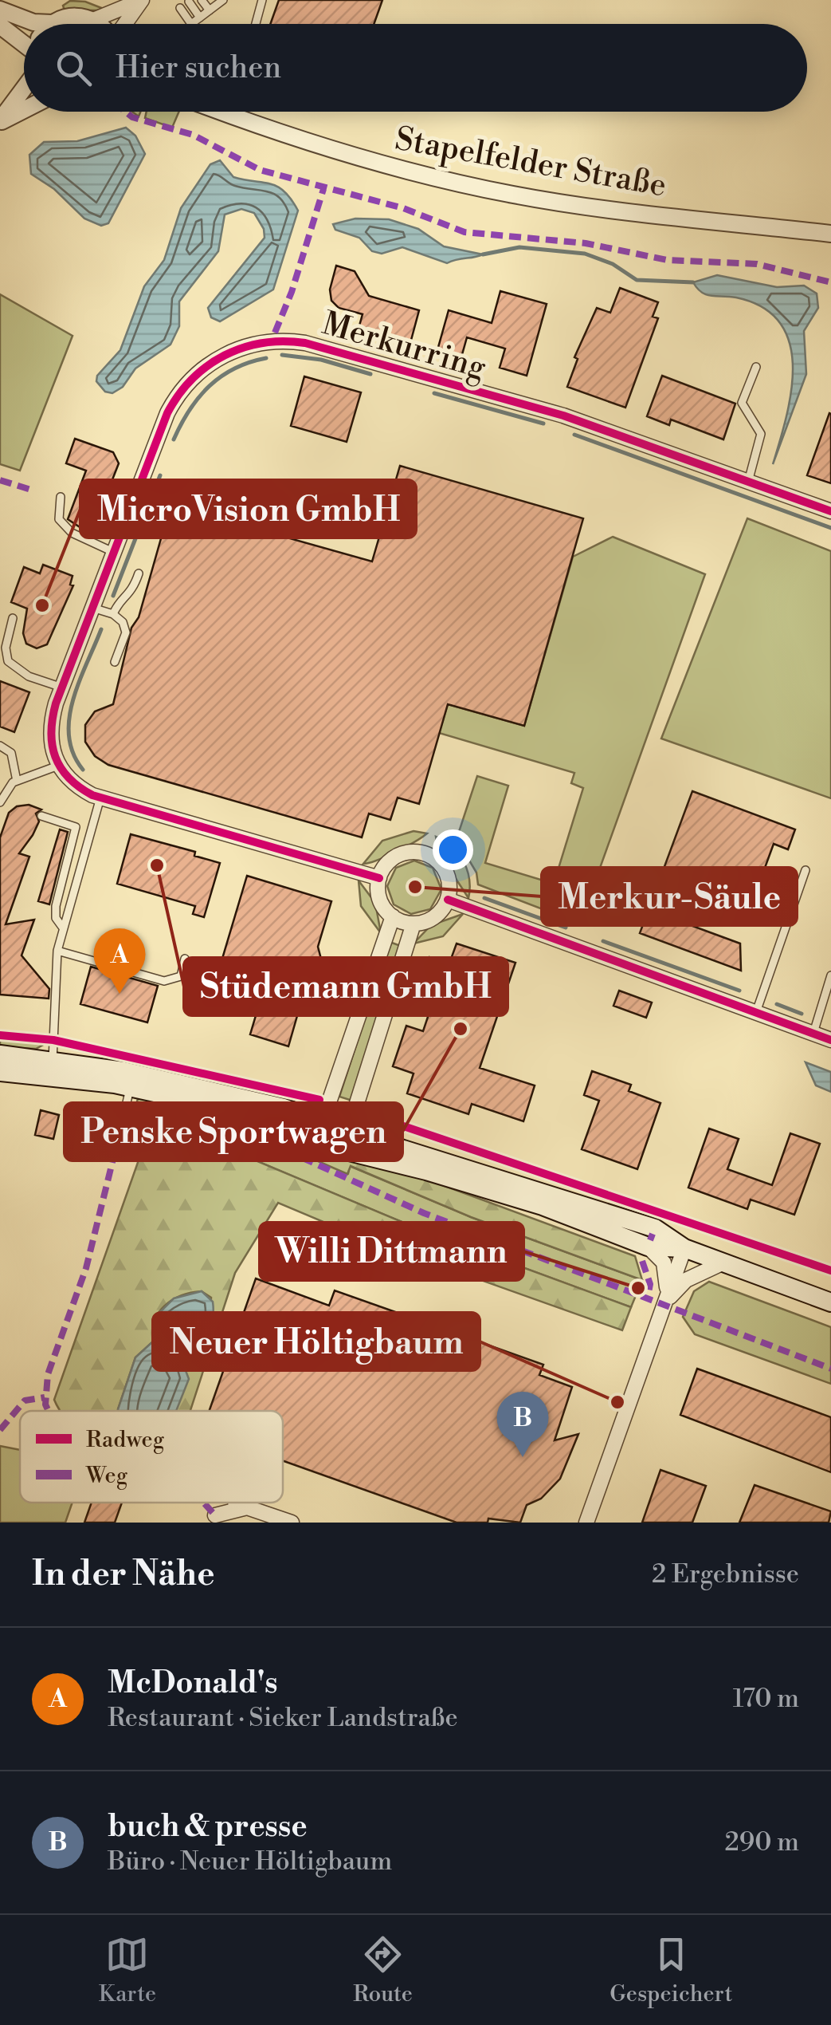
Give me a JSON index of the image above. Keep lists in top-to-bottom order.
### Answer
{
  "streets": {
    "street": ["Stapelfelder Straße", "Merkurring"]
  },
  "places": [
    "MicroVision GmbH",
    "Stüdemann GmbH",
    "Merkur-Säule",
    "Penske Sportwagen",
    "Willi Dittmann",
    "Neuer Höltigbaum"
  ],
  "legend": ["Radweg", "Weg"],
  "page": {
    "search": "Hier suchen",
    "pins": ["A", "B"],
    "heading": ["In der Nähe", "2 Ergebnisse"],
    "list": [
      {
        "mark": "A",
        "name": "McDonald's",
        "note": "Restaurant · Sieker Landstraße",
        "value": "170 m"
      },
      {
        "mark": "B",
        "name": "buch & presse",
        "note": "Büro · Neuer Höltigbaum",
        "value": "290 m"
      }
    ],
    "nav": ["Karte", "Route", "Gespeichert"]
  }
}
